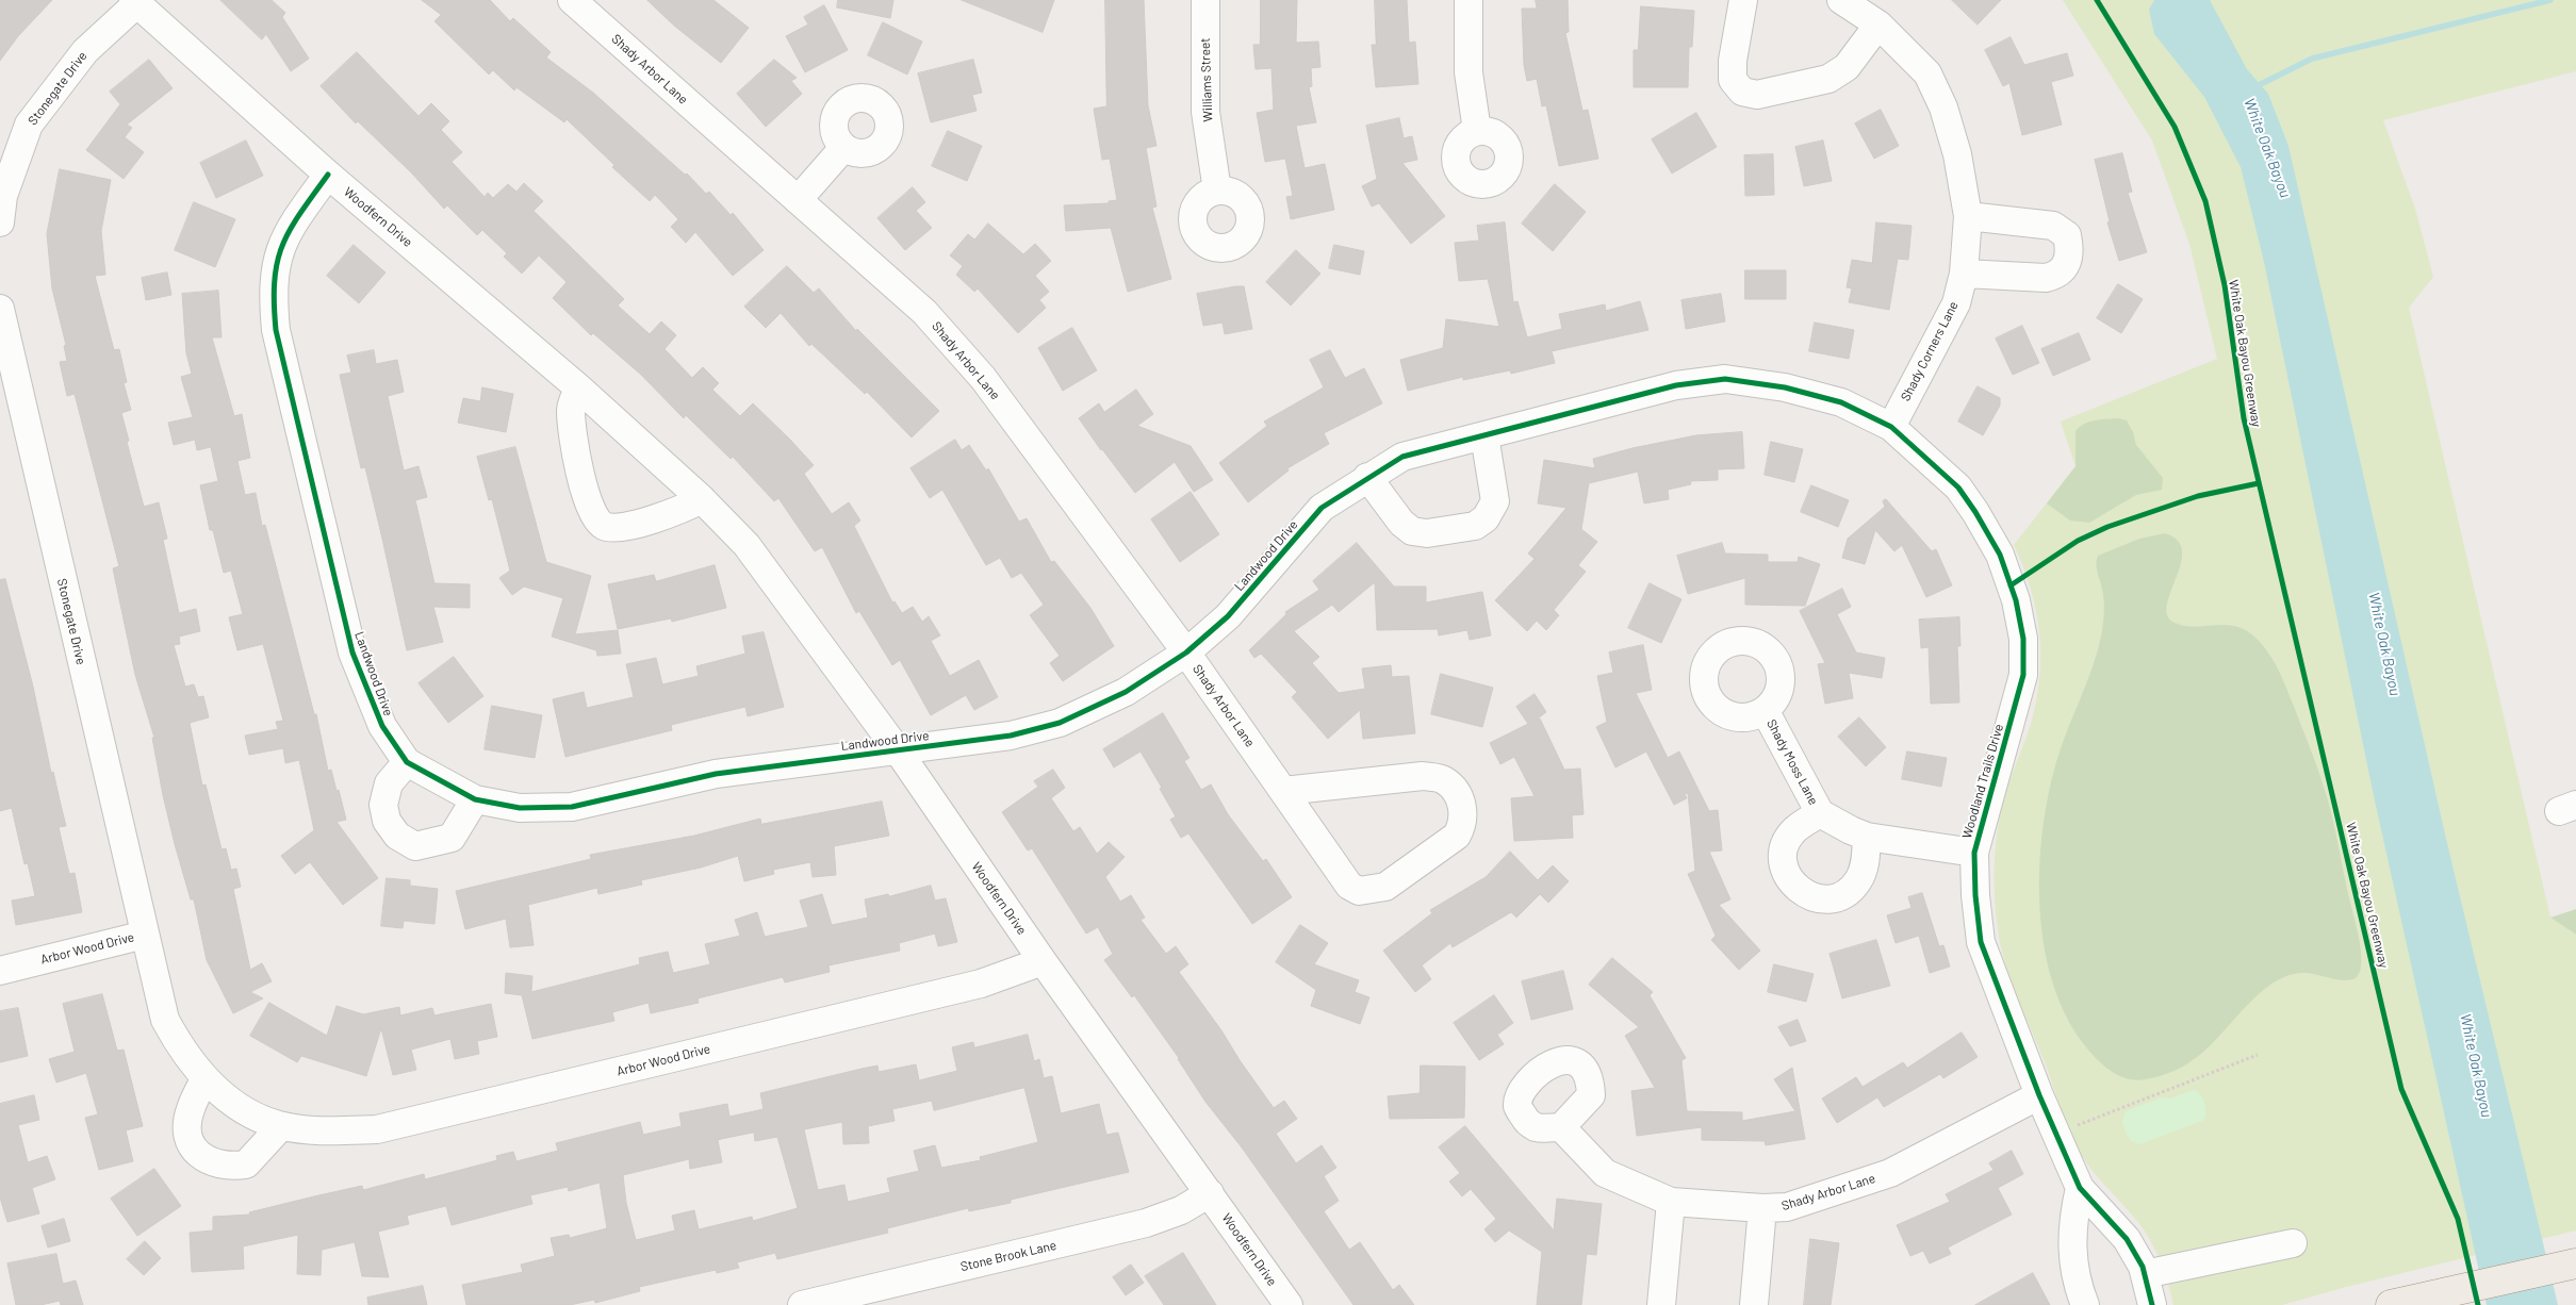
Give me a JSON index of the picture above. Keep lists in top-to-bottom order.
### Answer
{
  "streets": {
    "street": [
      "Shady Arbor Lane",
      "Williams Street",
      "Stonegate Drive",
      "Woodfern Drive",
      "Shady Corners Lane",
      "Landwood Drive",
      "Shady Moss Lane",
      "Woodland Trails Drive",
      "Arbor Wood Drive",
      "Stone Brook Lane"
    ],
    "cycle path": ["White Oak Bayou Greenway"]
  },
  "crossings": [
    ["Shady Arbor Lane", "Landwood Drive"],
    ["Shady Arbor Lane", "Woodland Trails Drive"],
    ["Stonegate Drive", "Woodfern Drive"],
    ["Stonegate Drive", "Arbor Wood Drive"],
    ["Woodfern Drive", "Landwood Drive"],
    ["Woodfern Drive", "Arbor Wood Drive"],
    ["Woodfern Drive", "Stone Brook Lane"],
    ["Shady Corners Lane", "Landwood Drive"],
    ["Shady Corners Lane", "Woodland Trails Drive"],
    ["Landwood Drive", "Woodland Trails Drive"],
    ["Shady Moss Lane", "Woodland Trails Drive"]
  ],
  "water": ["White Oak Bayou"]
}
